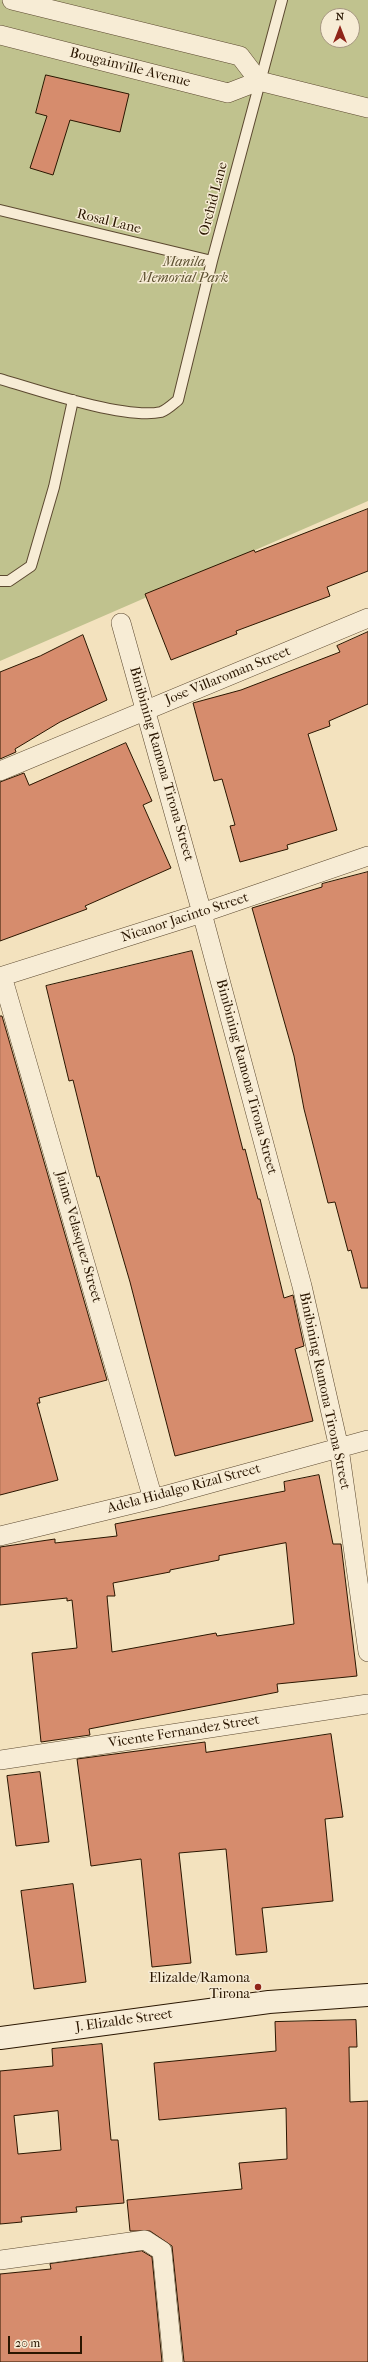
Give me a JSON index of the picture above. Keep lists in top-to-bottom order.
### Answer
{
  "streets": {
    "street": [
      "Bougainville Avenue",
      "Jose Villaroman Street",
      "Binibining Ramona Tirona Street",
      "Nicanor Jacinto Street",
      "Jaime Velasquez Street",
      "Adela Hidalgo Rizal Street",
      "Vicente Fernandez Street",
      "J. Elizalde Street"
    ],
    "lane": ["Orchid Lane", "Rosal Lane"]
  },
  "crossings": [
    ["Bougainville Avenue", "Orchid Lane"],
    ["Orchid Lane", "Rosal Lane"],
    ["Jose Villaroman Street", "Binibining Ramona Tirona Street"],
    ["Binibining Ramona Tirona Street", "Nicanor Jacinto Street"],
    ["Binibining Ramona Tirona Street", "Adela Hidalgo Rizal Street"],
    ["Nicanor Jacinto Street", "Jaime Velasquez Street"],
    ["Jaime Velasquez Street", "Adela Hidalgo Rizal Street"]
  ],
  "parks": ["Manila Memorial Park"],
  "places": ["Elizalde/Ramona Tirona"],
  "scale_bar": "20 m",
  "north": "top"
}
